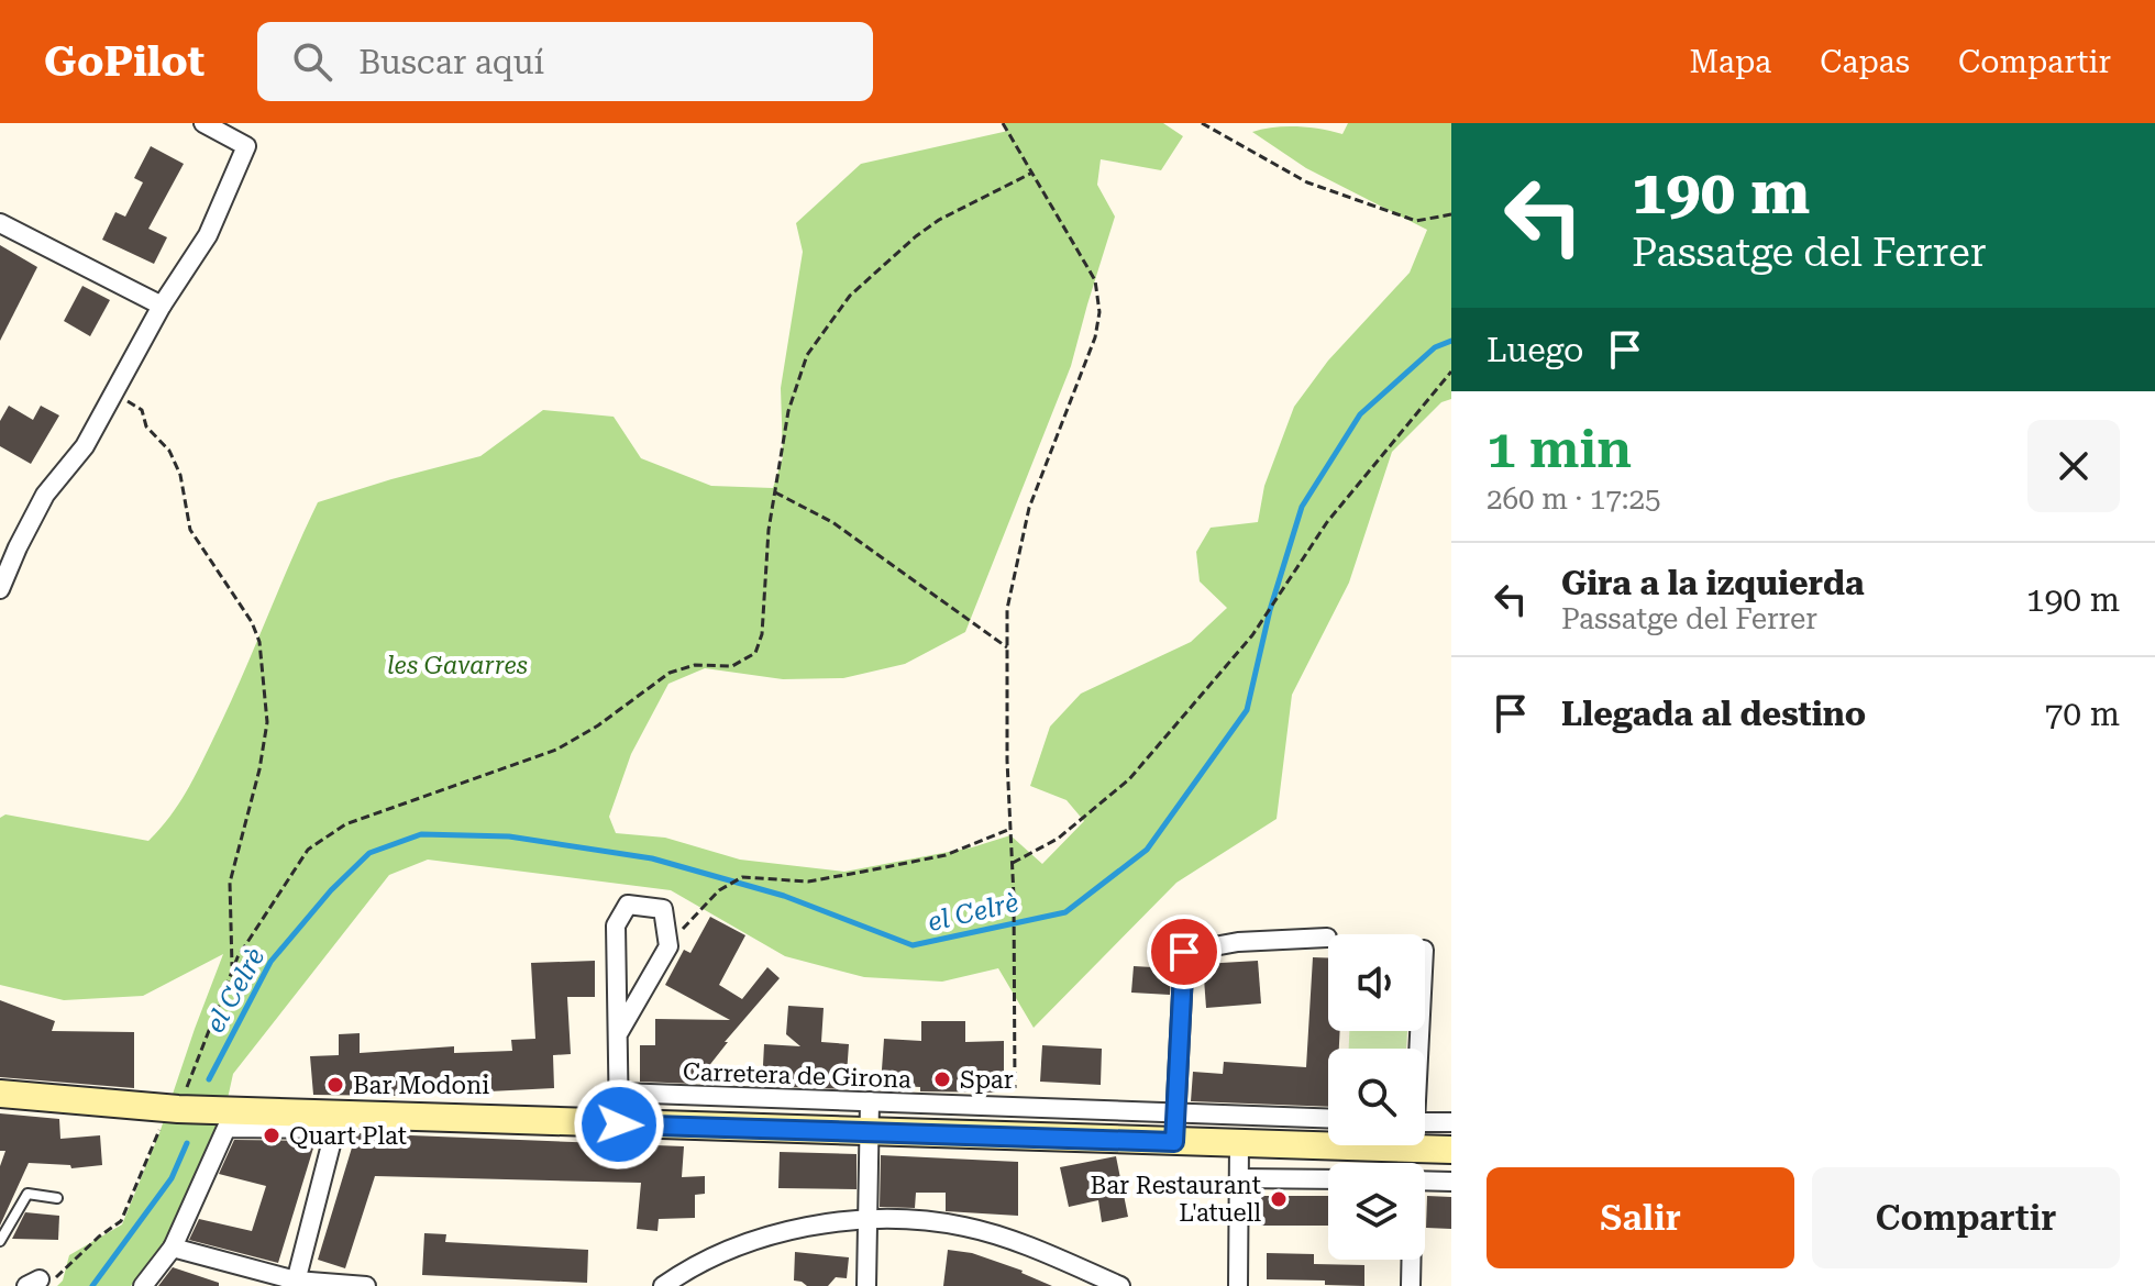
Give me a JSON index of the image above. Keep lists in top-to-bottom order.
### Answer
{
  "streets": {
    "street": ["Carretera de Girona"]
  },
  "water": ["el Celrè"],
  "parks": ["les Gavarres"],
  "places": [
    "Spar",
    "Bar Modoni",
    "Quart Plat",
    "Bar Restaurant L'atuell"
  ],
  "page": {
    "header": "GoPilot",
    "search": "Buscar aquí",
    "nav": ["Mapa", "Capas", "Compartir"],
    "turn": ["190 m", "Passatge del Ferrer"],
    "then": "Luego",
    "heading": ["1 min", "260 m · 17:25"],
    "list": [
      {
        "name": "Gira a la izquierda",
        "note": "Passatge del Ferrer",
        "value": "190 m"
      },
      {
        "name": "Llegada al destino",
        "value": "70 m"
      }
    ],
    "buttons": ["Salir", "Compartir"]
  }
}
